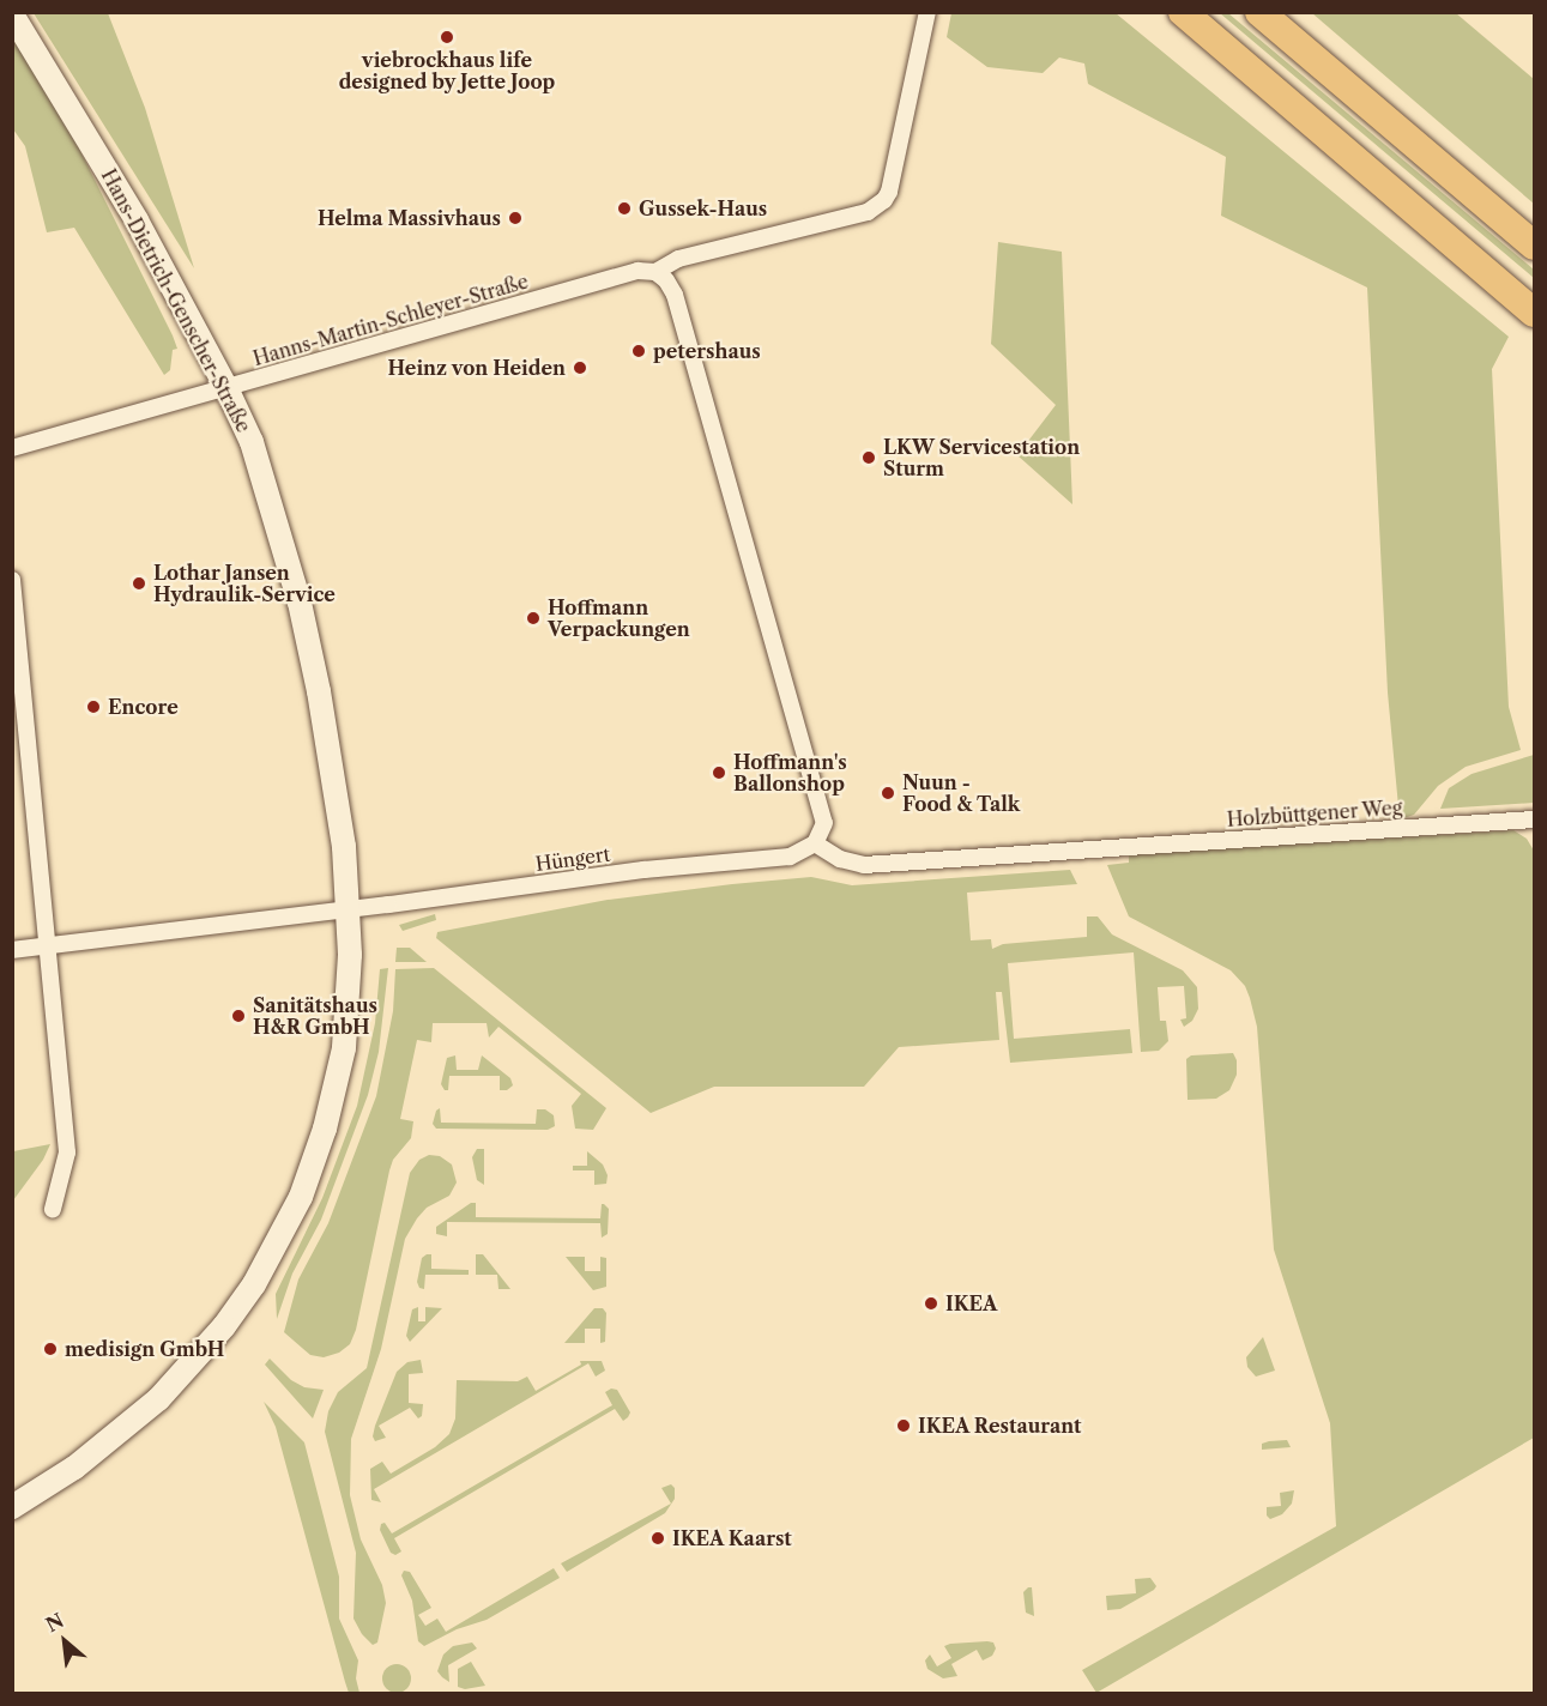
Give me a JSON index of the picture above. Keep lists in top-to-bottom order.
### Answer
{
  "streets": {
    "street": [
      "Hans-Dietrich-Genscher-Straße",
      "Hanns-Martin-Schleyer-Straße",
      "Holzbüttgener Weg",
      "Hüngert"
    ]
  },
  "crossings": [
    ["Hans-Dietrich-Genscher-Straße", "Hanns-Martin-Schleyer-Straße"],
    ["Hans-Dietrich-Genscher-Straße", "Hüngert"],
    ["Holzbüttgener Weg", "Hüngert"]
  ],
  "places": [
    "viebrockhaus life designed by Jette Joop",
    "Gussek-Haus",
    "Helma Massivhaus",
    "petershaus",
    "Heinz von Heiden",
    "LKW Servicestation Sturm",
    "Lothar Jansen Hydraulik-Service",
    "Hoffmann Verpackungen",
    "Encore",
    "Hoffmann's Ballonshop",
    "Nuun - Food & Talk",
    "Sanitätshaus H&R GmbH",
    "IKEA",
    "medisign GmbH",
    "IKEA Restaurant",
    "IKEA Kaarst"
  ],
  "north": "top left"
}
